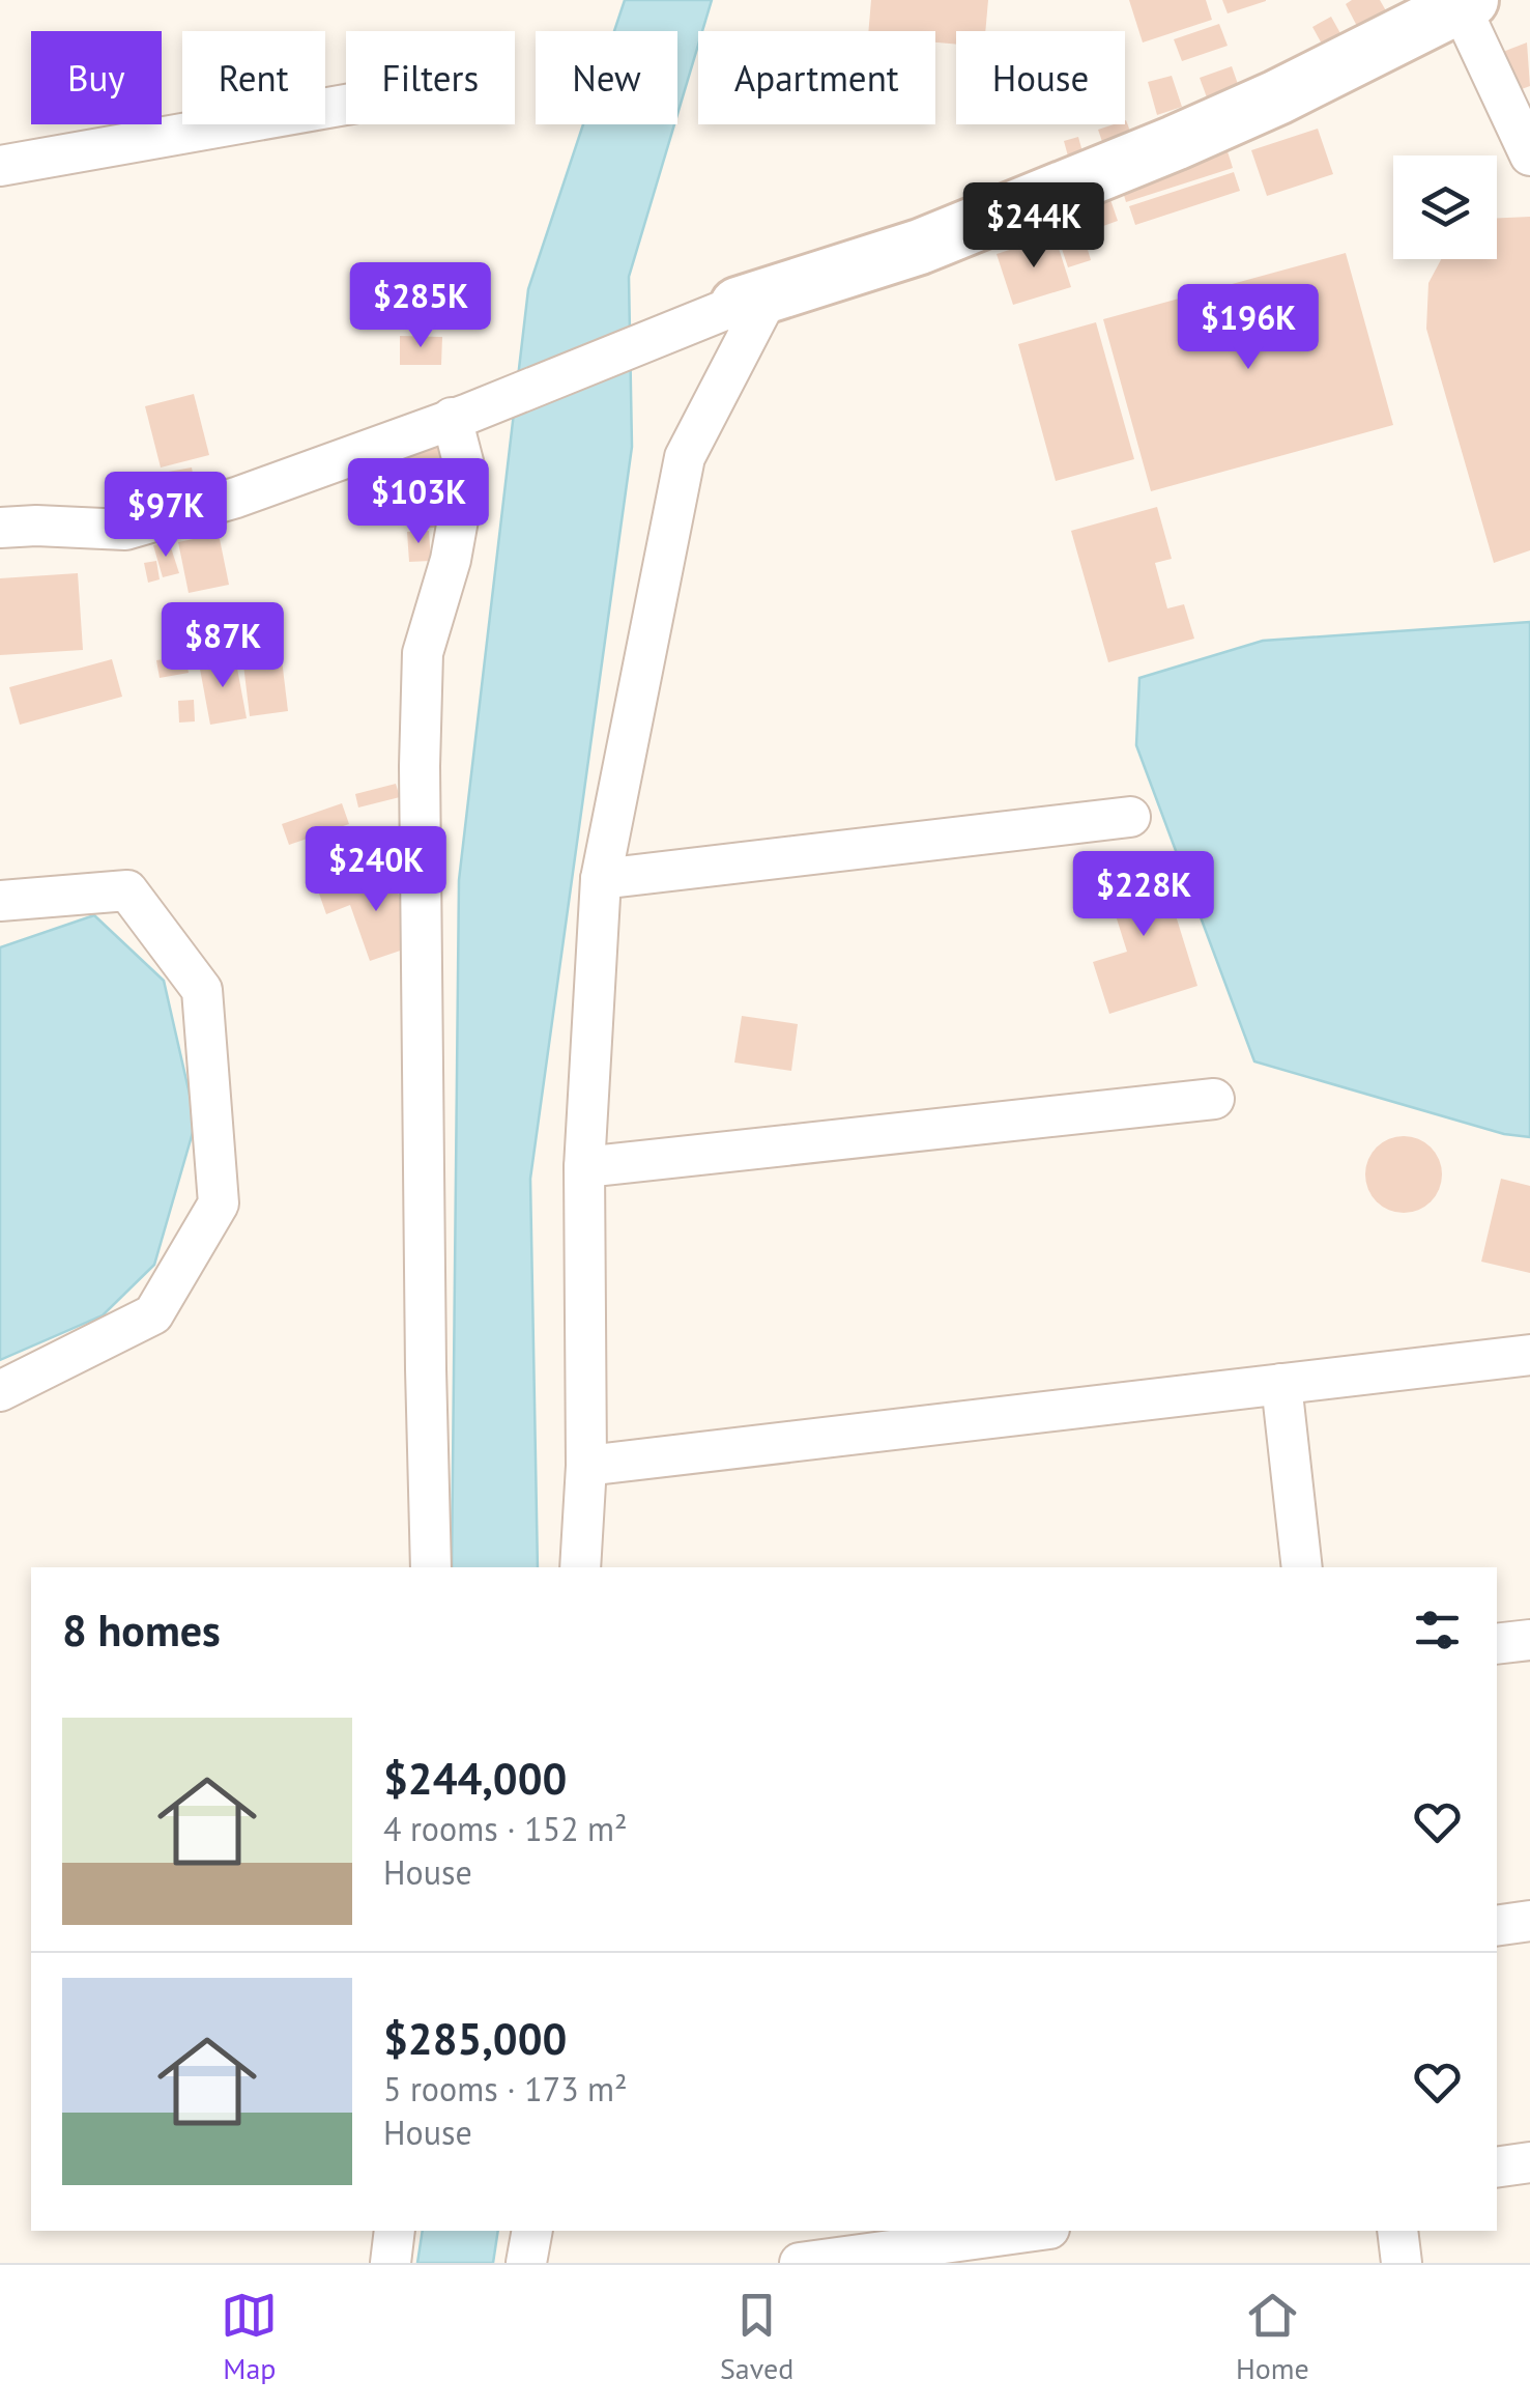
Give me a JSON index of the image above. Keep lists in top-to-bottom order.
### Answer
{
  "page": {
    "chip": [
      "Buy",
      "Rent",
      "Filters",
      "New",
      "Apartment",
      "House"
    ],
    "price": [
      "$244K",
      "$285K",
      "$196K",
      "$103K",
      "$97K",
      "$87K",
      "$240K",
      "$228K"
    ],
    "heading": "8 homes",
    "list": [
      {
        "name": "$244,000",
        "note": "4 rooms · 152 m² · House"
      },
      {
        "name": "$285,000",
        "note": "5 rooms · 173 m² · House"
      }
    ],
    "tabs": ["Map", "Saved", "Home"]
  }
}
